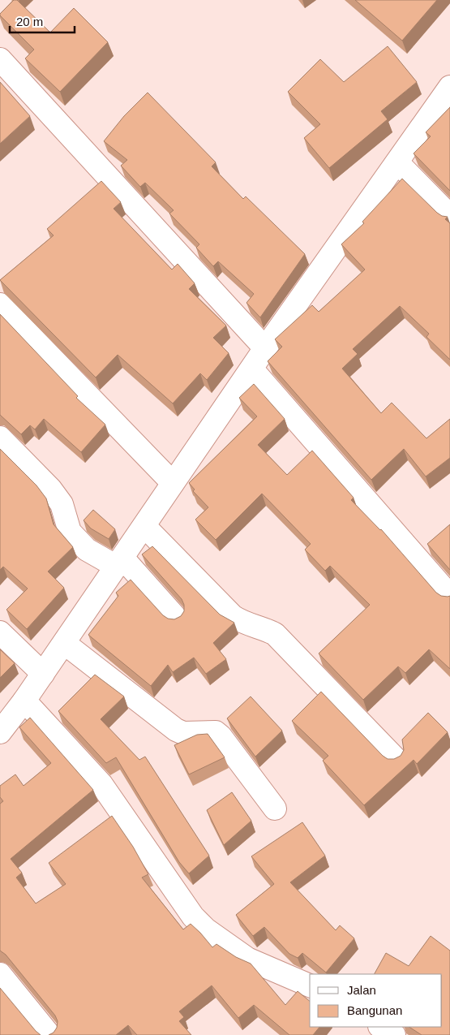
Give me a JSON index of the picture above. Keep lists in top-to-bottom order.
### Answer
{
  "legend": ["Jalan", "Bangunan"],
  "scale_bar": "20 m"
}
